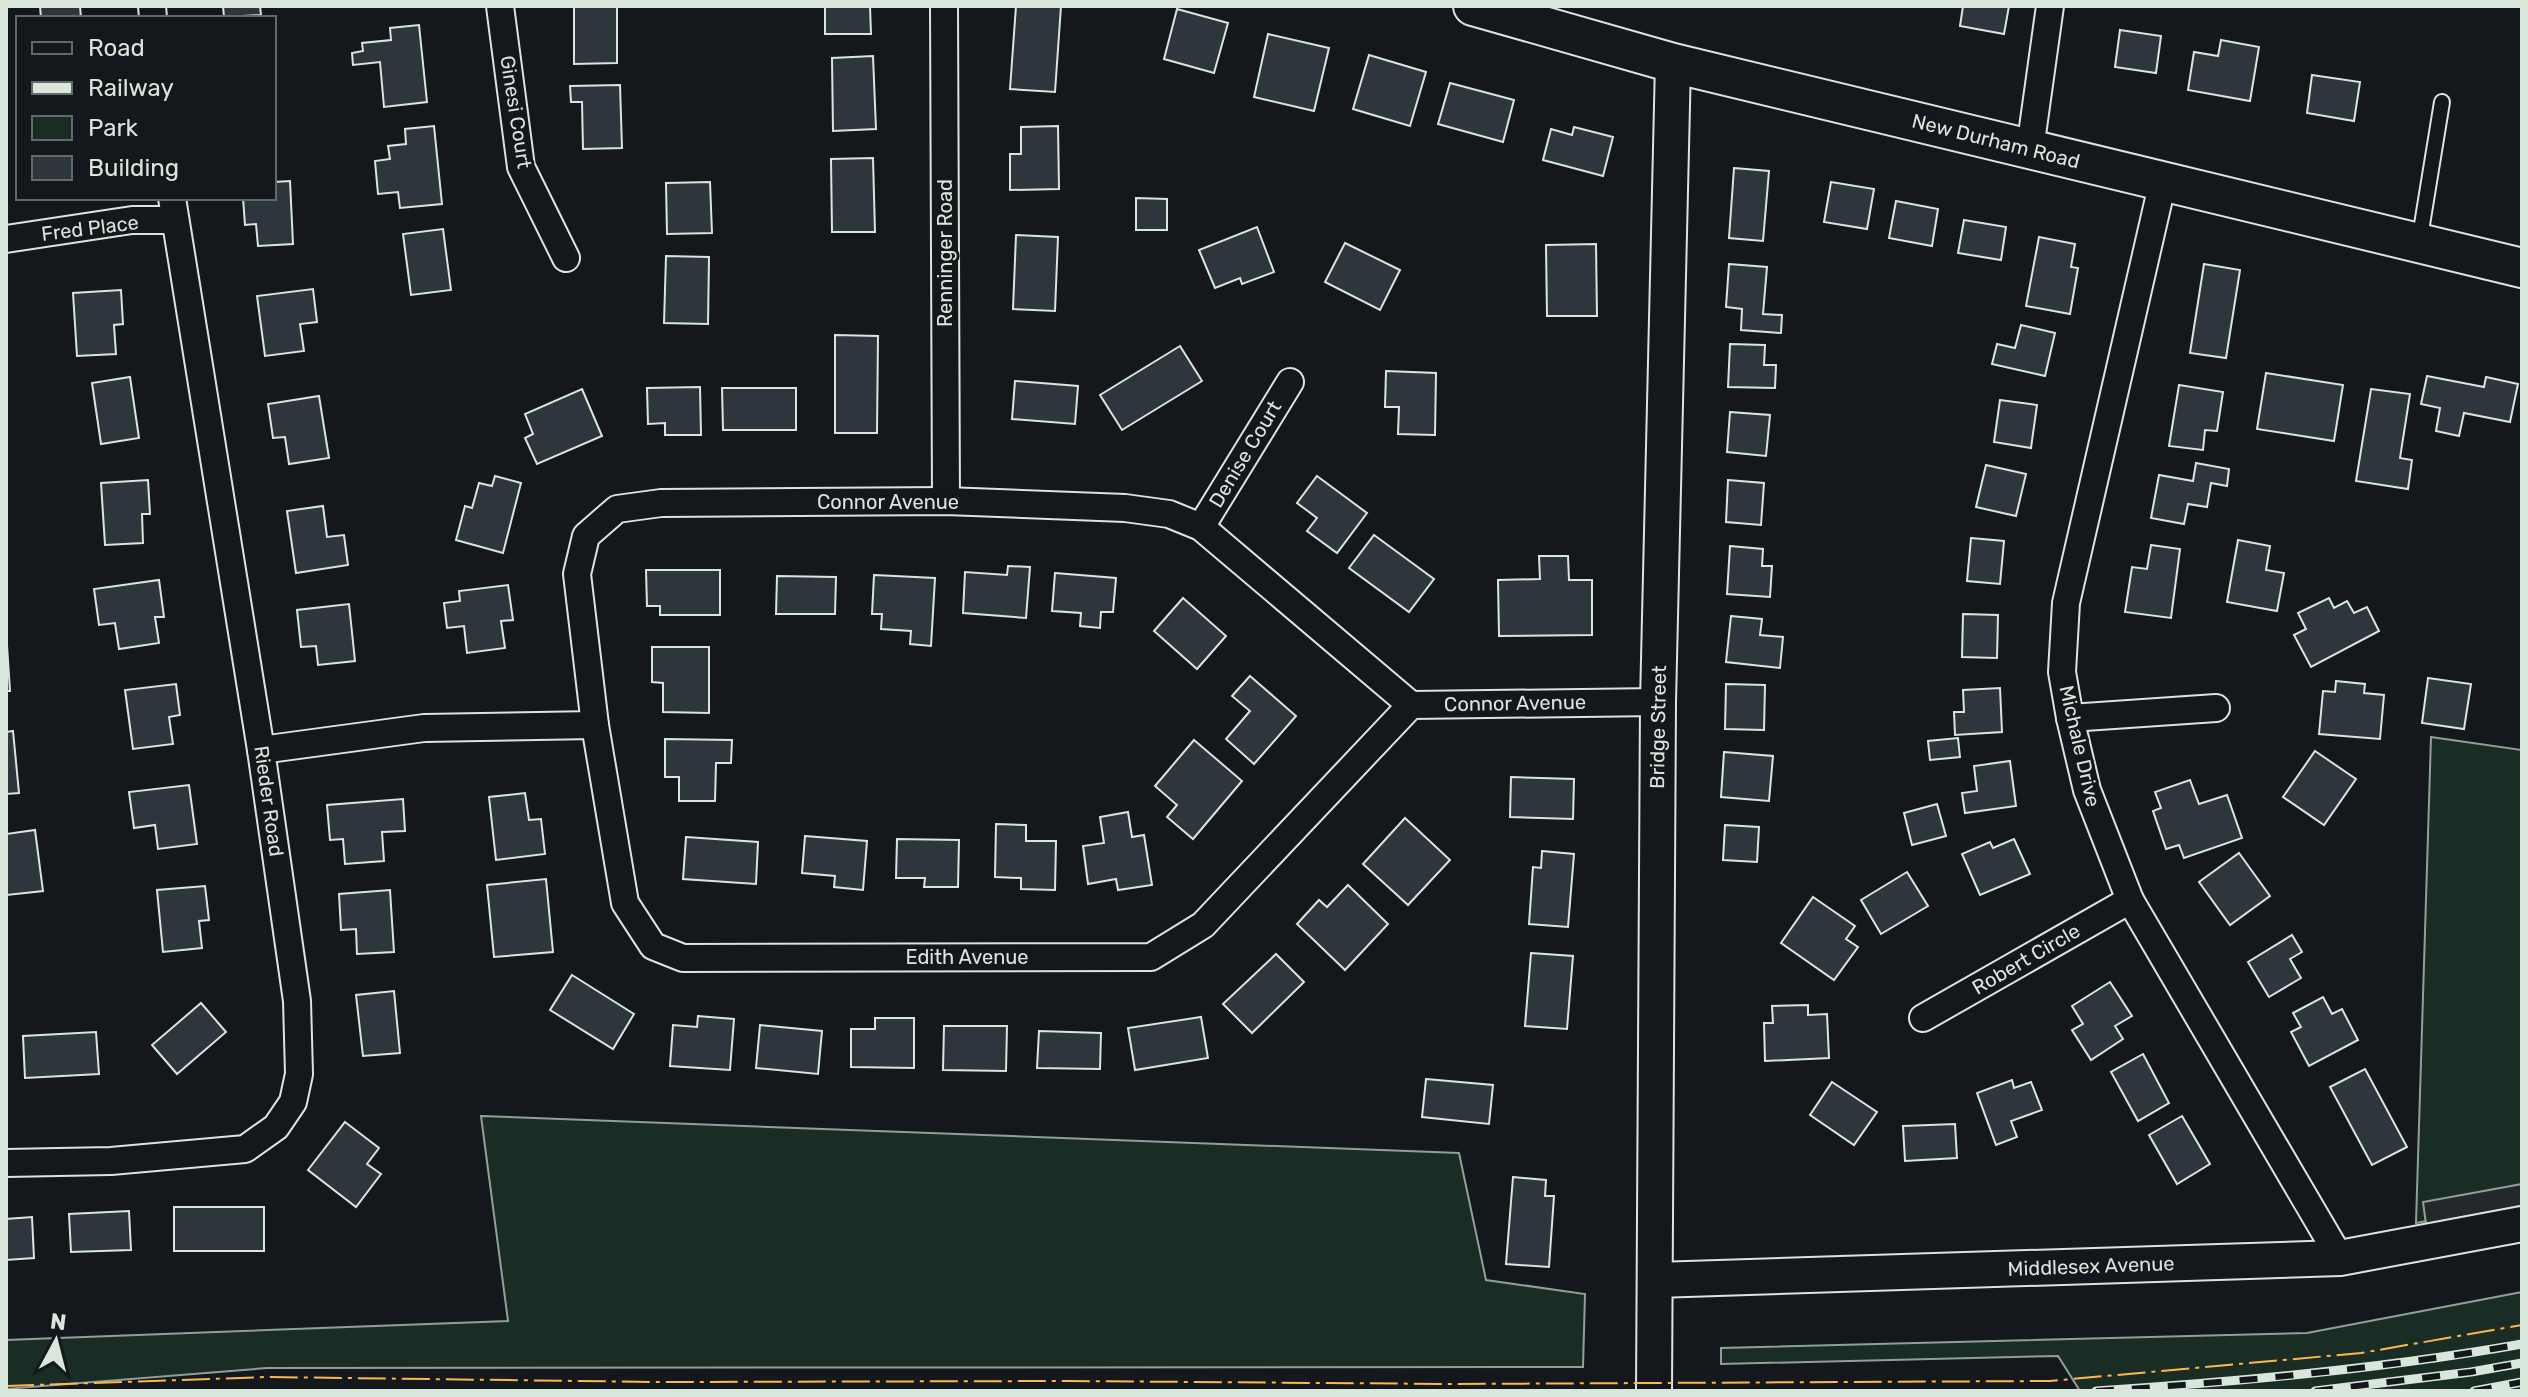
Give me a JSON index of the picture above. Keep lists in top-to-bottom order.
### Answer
{
  "streets": {
    "main road": ["New Durham Road"],
    "street": [
      "Ginesi Court",
      "Fred Place",
      "Renninger Road",
      "Denise Court",
      "Connor Avenue",
      "Bridge Street",
      "Michale Drive",
      "Rieder Road",
      "Edith Avenue",
      "Robert Circle",
      "Middlesex Avenue"
    ]
  },
  "crossings": [
    ["New Durham Road", "Bridge Street"],
    ["New Durham Road", "Michale Drive"],
    ["Fred Place", "Rieder Road"],
    ["Renninger Road", "Connor Avenue"],
    ["Denise Court", "Connor Avenue"],
    ["Connor Avenue", "Bridge Street"],
    ["Connor Avenue", "Edith Avenue"],
    ["Bridge Street", "Middlesex Avenue"],
    ["Michale Drive", "Robert Circle"],
    ["Michale Drive", "Middlesex Avenue"]
  ],
  "legend": [
    "Road",
    "Railway",
    "Park",
    "Building"
  ],
  "north": "top"
}
